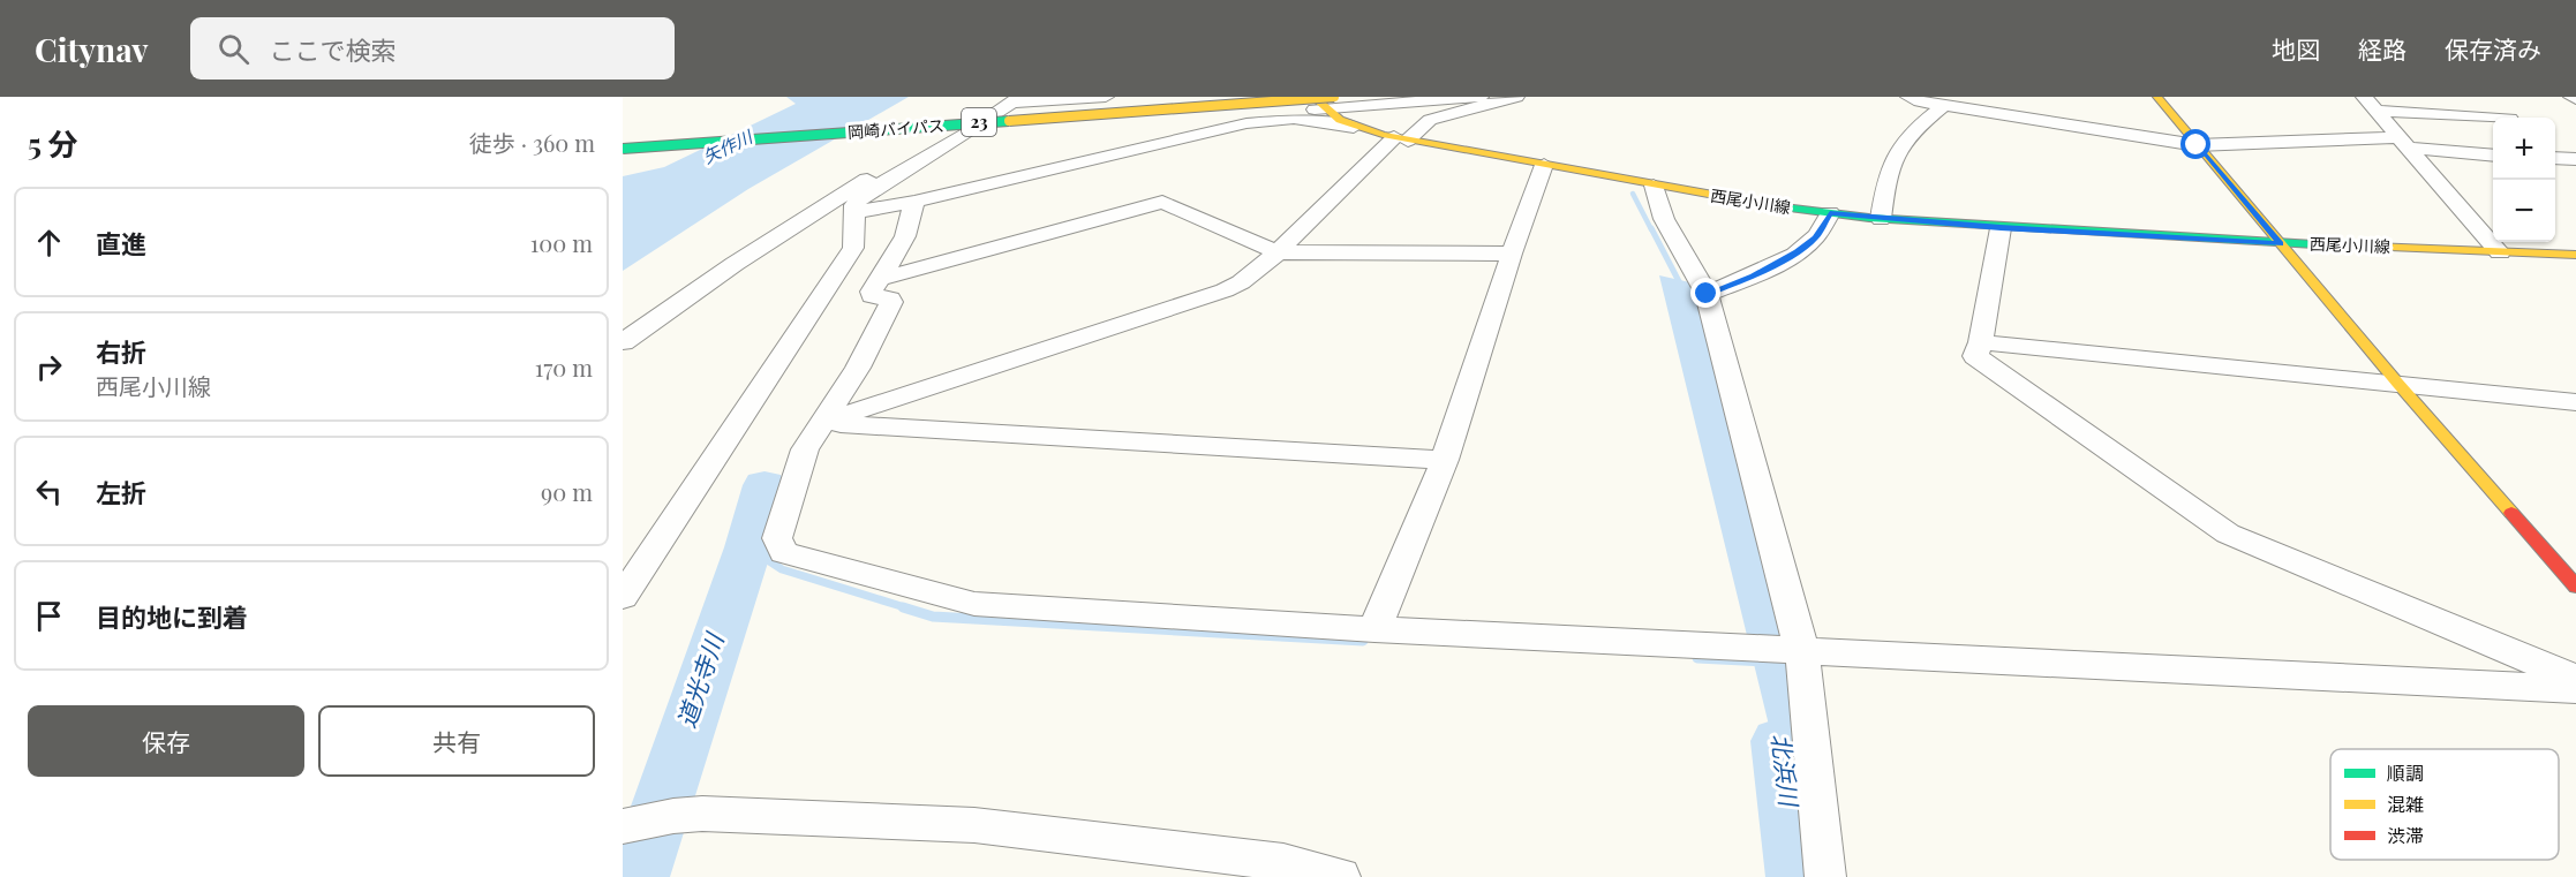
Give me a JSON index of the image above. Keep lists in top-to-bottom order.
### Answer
{
  "streets": {
    "main road": ["23", "岡崎バイパス", "西尾小川線"]
  },
  "crossings": [
    ["岡崎バイパス", "西尾小川線"]
  ],
  "water": ["矢作川", "道光寺川", "北浜川"],
  "legend": ["順調", "混雑", "渋滞"],
  "page": {
    "header": "Citynav",
    "search": "ここで検索",
    "nav": ["地図", "経路", "保存済み"],
    "heading": ["5 分", "徒歩 · 360 m"],
    "map_buttons": ["+", "−"],
    "list": [
      ["直進", "100 m"],
      ["右折", "西尾小川線", "170 m"],
      ["左折", "90 m"],
      "目的地に到着"
    ],
    "buttons": ["保存", "共有"]
  }
}
